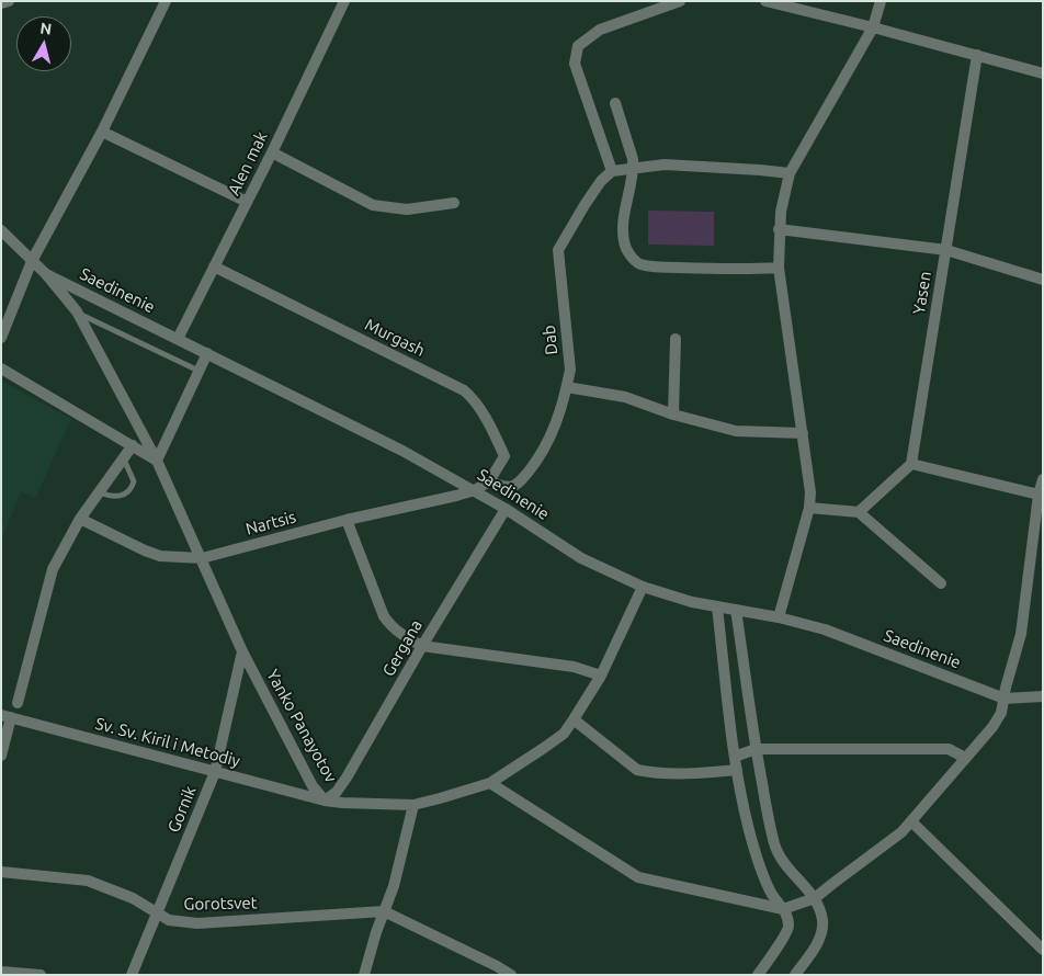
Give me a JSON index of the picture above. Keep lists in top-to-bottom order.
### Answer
{
  "streets": {
    "street": [
      "Alen mak",
      "Saedinenie",
      "Yasen",
      "Murgash",
      "Dab",
      "Nartsis",
      "Gergana",
      "Yanko Panayotov",
      "Sv. Sv. Kiril i Metodiy",
      "Gornik",
      "Gorotsvet"
    ]
  },
  "crossings": [
    ["Alen mak", "Saedinenie"],
    ["Alen mak", "Murgash"],
    ["Saedinenie", "Nartsis"],
    ["Saedinenie", "Gergana"],
    ["Saedinenie", "Yanko Panayotov"],
    ["Murgash", "Dab"],
    ["Nartsis", "Yanko Panayotov"],
    ["Gergana", "Yanko Panayotov"],
    ["Gergana", "Sv. Sv. Kiril i Metodiy"],
    ["Yanko Panayotov", "Sv. Sv. Kiril i Metodiy"],
    ["Yanko Panayotov", "Gornik"],
    ["Sv. Sv. Kiril i Metodiy", "Gornik"],
    ["Gornik", "Gorotsvet"]
  ],
  "north": "top"
}
